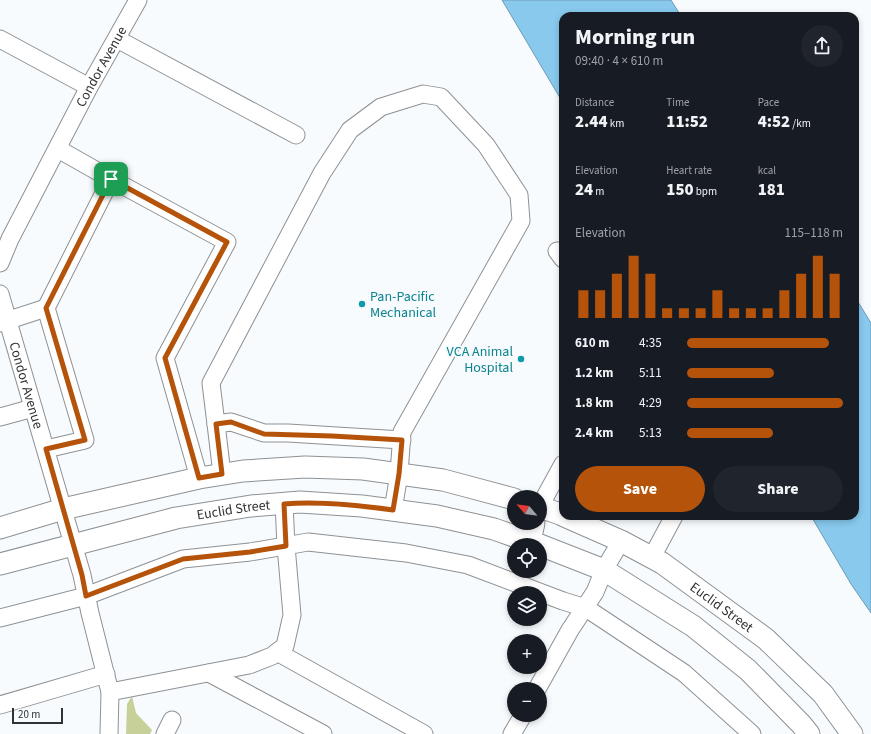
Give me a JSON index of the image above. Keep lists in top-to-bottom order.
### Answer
{
  "streets": {
    "main road": ["Euclid Street"],
    "street": ["Condor Avenue"]
  },
  "crossings": [
    ["Condor Avenue", "Euclid Street"]
  ],
  "places": ["Pan-Pacific Mechanical", "VCA Animal Hospital"],
  "scale_bar": "20 m",
  "north": "top left",
  "page": {
    "heading": ["Morning run", "09:40 · 4 × 610 m"],
    "stats": [
      ["Distance", "2.44 km"],
      ["Time", "11:52"],
      ["Pace", "4:52 /km"],
      ["Elevation", "24 m"],
      ["Heart rate", "150 bpm"],
      ["kcal", "181"]
    ],
    "chart": ["Elevation", "115–118 m"],
    "list": [
      {
        "name": "610 m",
        "note": "4:35"
      },
      {
        "name": "1.2 km",
        "note": "5:11"
      },
      {
        "name": "1.8 km",
        "note": "4:29"
      },
      {
        "name": "2.4 km",
        "note": "5:13"
      }
    ],
    "buttons": ["Save", "Share"],
    "map_buttons": ["+", "−"],
    "scale": "20 m"
  }
}
